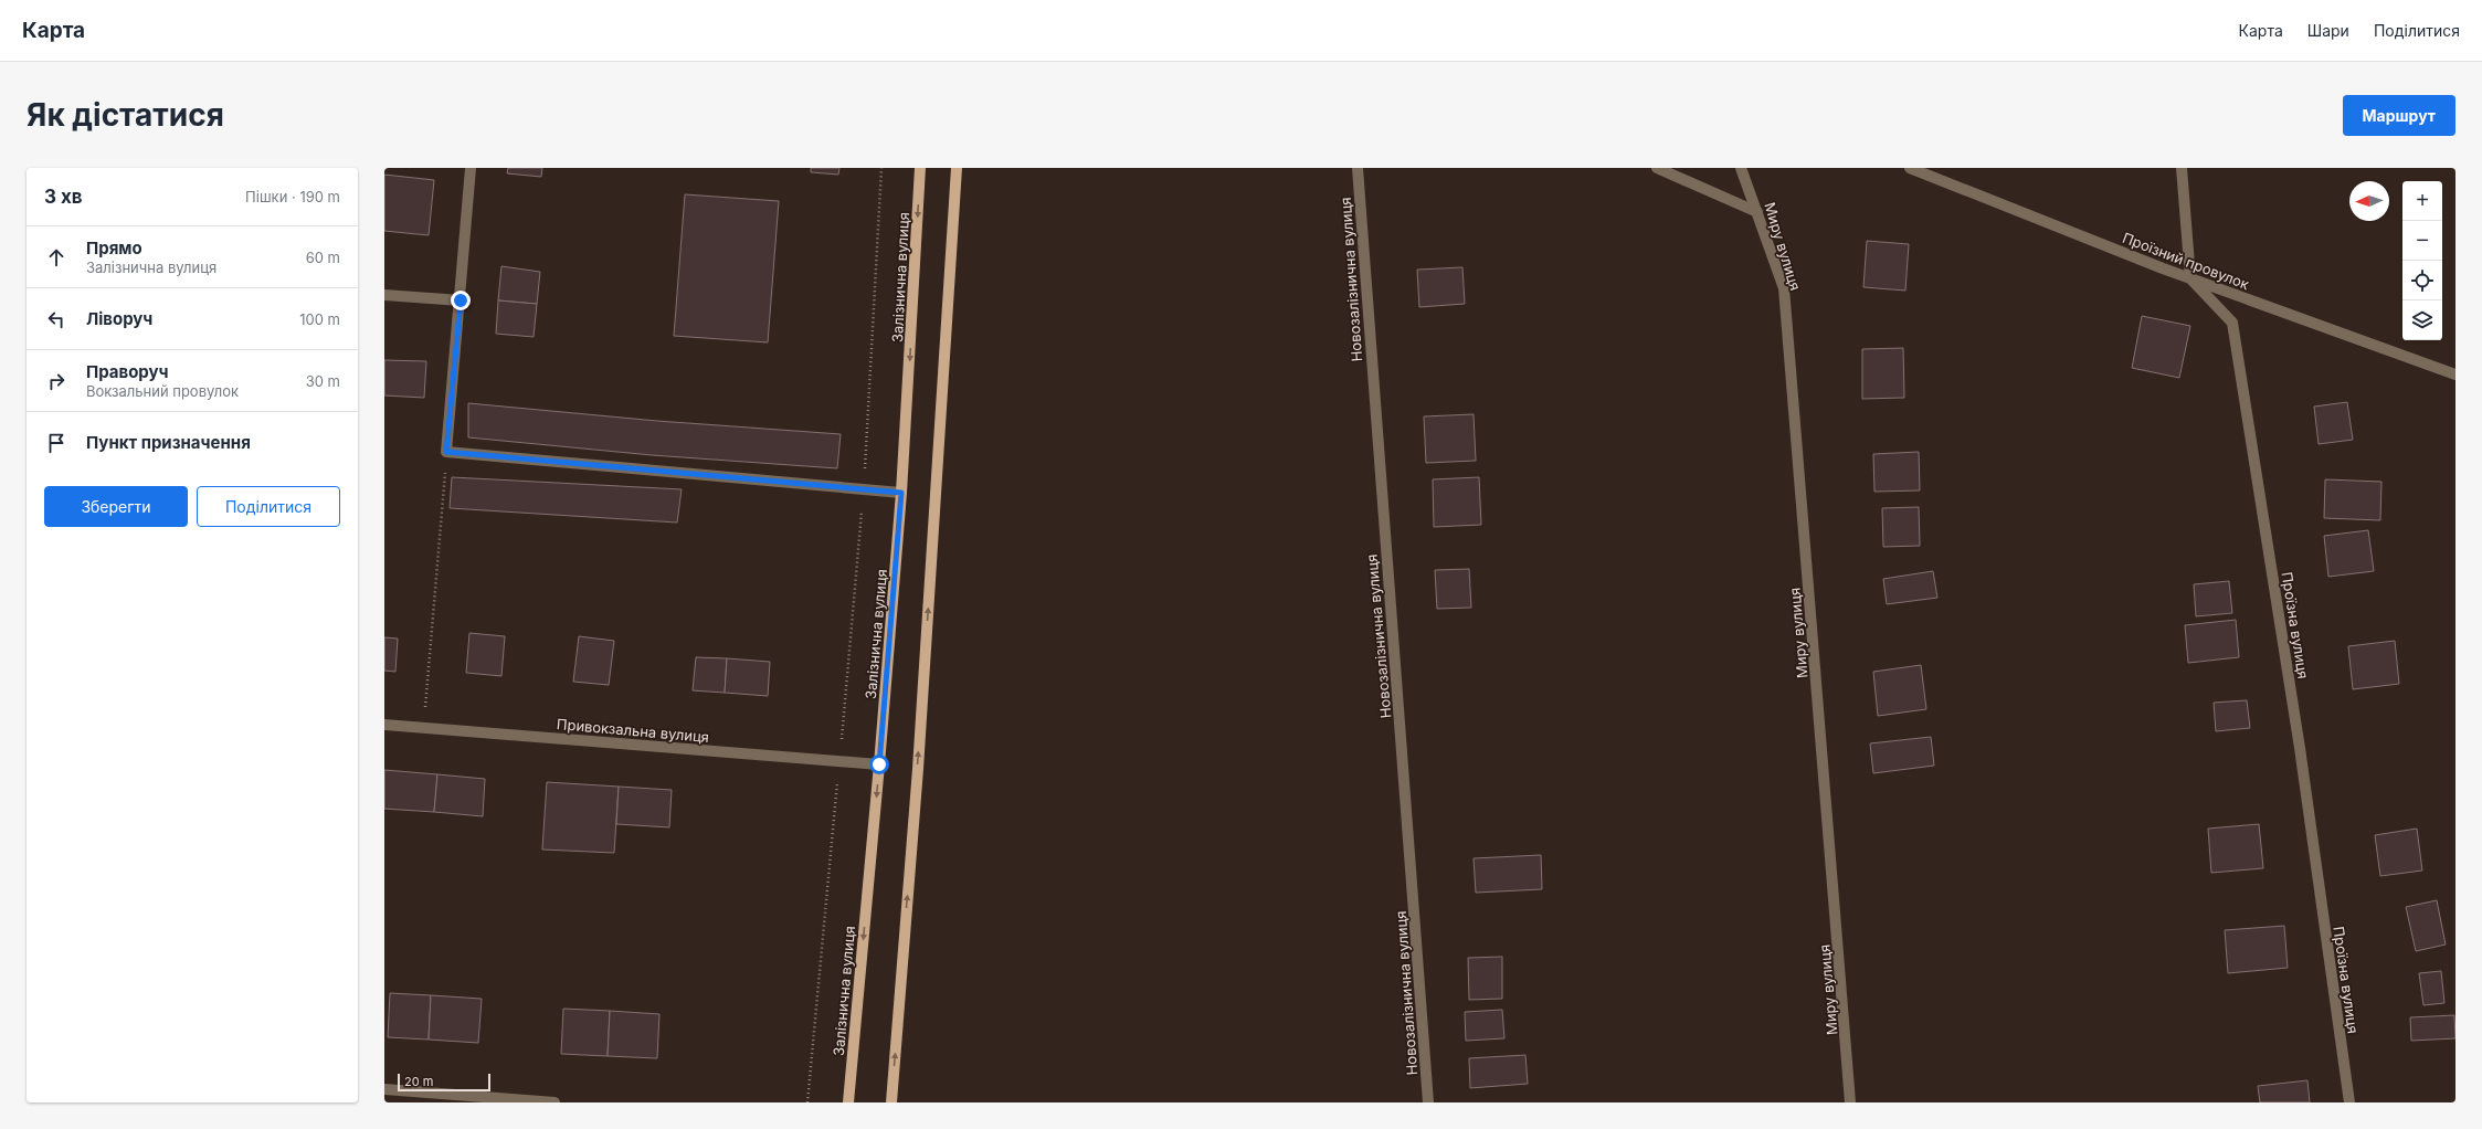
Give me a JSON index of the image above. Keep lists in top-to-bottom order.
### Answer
{
  "streets": {
    "main road": ["Залізнична вулиця"],
    "street": [
      "Миру вулиця",
      "Проїзний провулок",
      "Новозалізнична вулиця",
      "Проїзна вулиця",
      "Привокзальна вулиця"
    ]
  },
  "crossings": [
    ["Проїзний провулок", "Проїзна вулиця"],
    ["Залізнична вулиця", "Привокзальна вулиця"]
  ],
  "scale_bar": "20 m",
  "north": "left",
  "page": {
    "header": "Карта",
    "nav": ["Карта", "Шари", "Поділитися"],
    "buttons": [
      "Маршрут",
      ["Зберегти", "Поділитися"]
    ],
    "title": "Як дістатися",
    "heading": ["3 хв", "Пішки · 190 m"],
    "map_buttons": ["+", "−"],
    "list": [
      ["Прямо", "Залізнична вулиця", "60 m"],
      ["Ліворуч", "100 m"],
      ["Праворуч", "Вокзальний провулок", "30 m"],
      "Пункт призначення"
    ],
    "scale": "20 m"
  }
}
